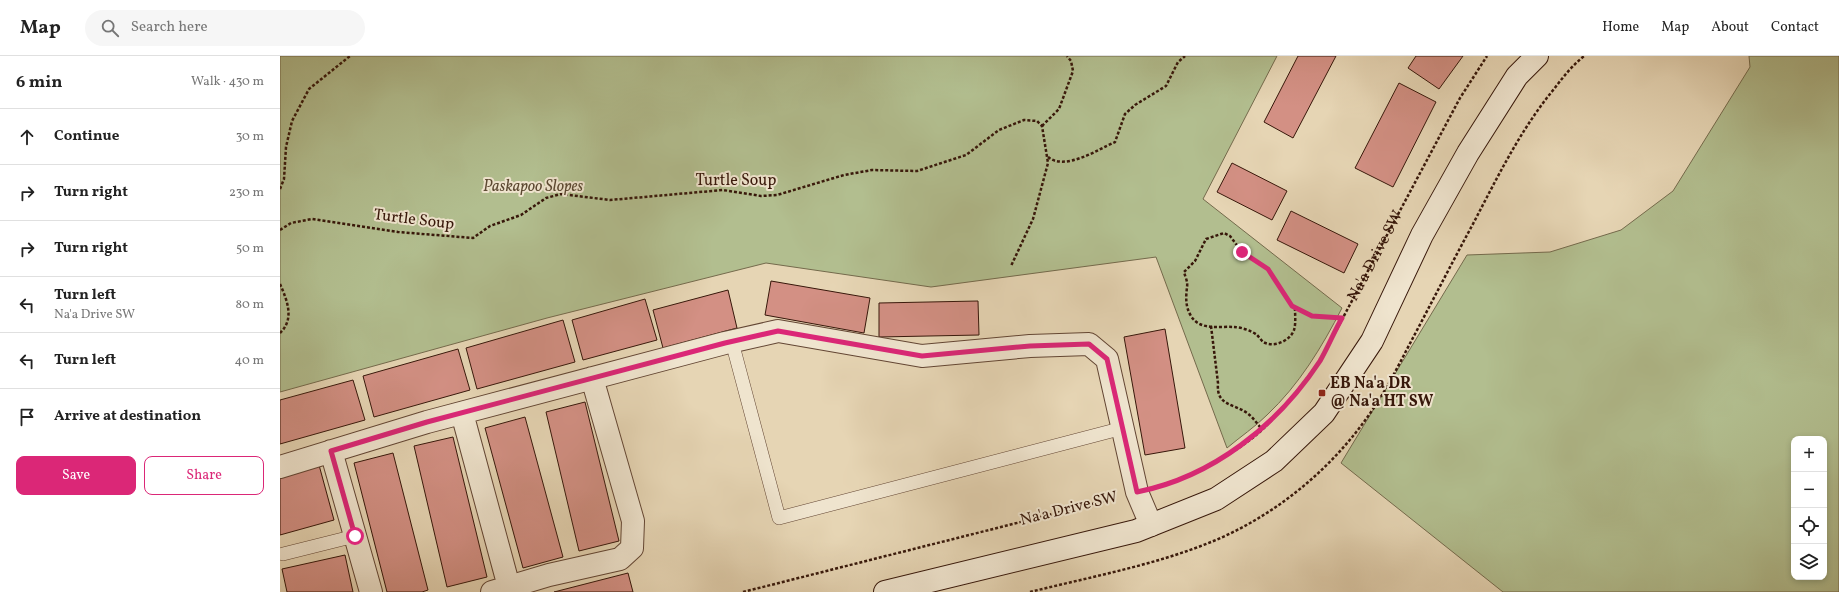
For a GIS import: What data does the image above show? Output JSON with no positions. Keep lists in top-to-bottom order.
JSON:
{
  "streets": {
    "street": ["Na'a Drive SW"],
    "path": ["Turtle Soup"]
  },
  "parks": ["Paskapoo Slopes"],
  "places": {
    "transit": ["EB Na'a DR @ Na'a HT SW"]
  },
  "page": {
    "header": "Map",
    "search": "Search here",
    "nav": [
      "Home",
      "Map",
      "About",
      "Contact"
    ],
    "heading": ["6 min", "Walk · 430 m"],
    "list": [
      ["Continue", "30 m"],
      ["Turn right", "230 m"],
      ["Turn right", "50 m"],
      ["Turn left", "Na'a Drive SW", "80 m"],
      ["Turn left", "40 m"],
      "Arrive at destination"
    ],
    "map_buttons": ["+", "−"],
    "buttons": ["Save", "Share"]
  }
}
